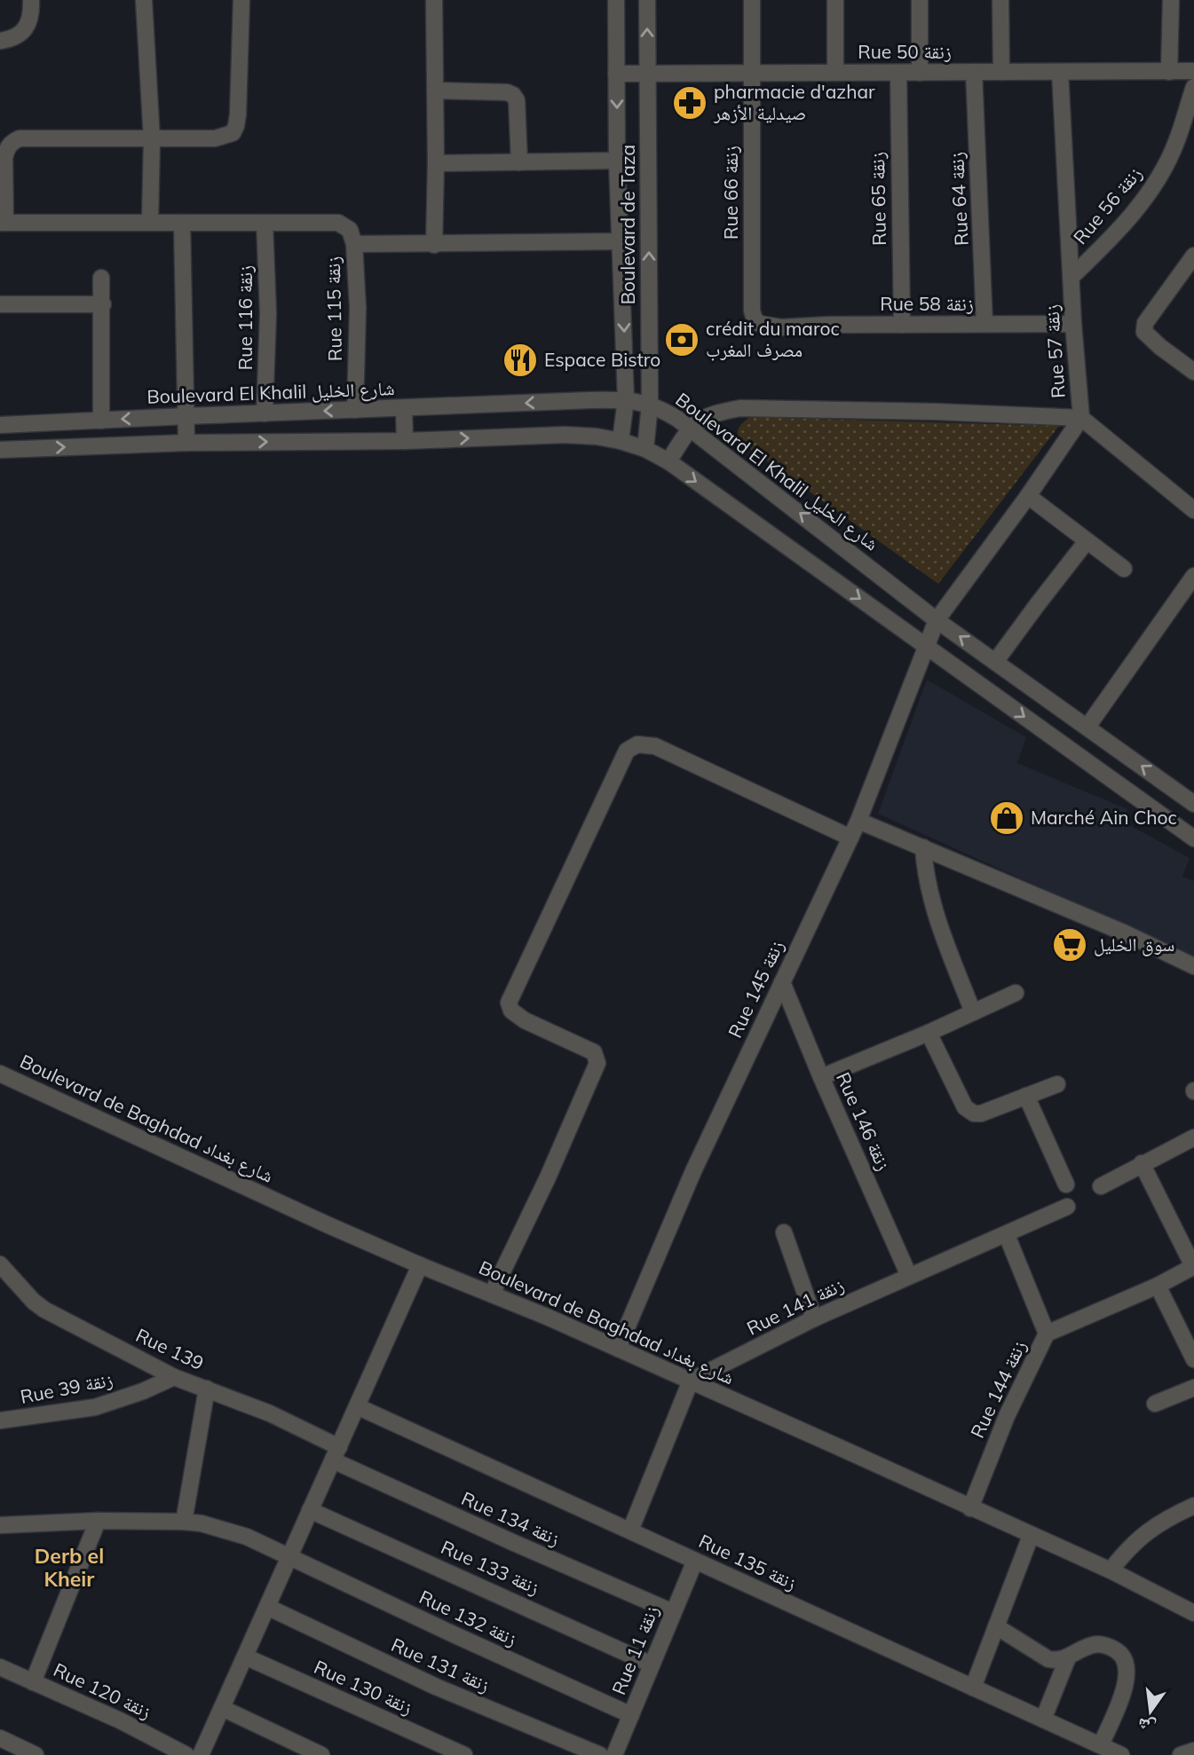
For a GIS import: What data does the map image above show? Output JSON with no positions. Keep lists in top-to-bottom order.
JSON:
{
  "streets": {
    "street": [
      "Rue 50 زنقة",
      "Rue 66 زنقة",
      "Rue 65 زنقة",
      "Rue 64 زنقة",
      "Rue 56 زنقة",
      "Boulevard de Taza",
      "Rue 58 زنقة",
      "Rue 115 زنقة",
      "Rue 116 زنقة",
      "Rue 57 زنقة",
      "Boulevard El Khalil شارع الخليل",
      "Rue 145 زنقة",
      "Boulevard de Baghdad شارع بغداد",
      "Rue 146 زنقة",
      "Rue 141 زنقة",
      "Rue 139",
      "Rue 39 زنقة",
      "Rue 144 زنقة",
      "Rue 134 زنقة",
      "Rue 135 زنقة",
      "Rue 133 زنقة",
      "Rue 132 زنقة",
      "Rue 11 زنقة",
      "Rue 131 زنقة",
      "Rue 130 زنقة",
      "Rue 120 زنقة"
    ]
  },
  "crossings": [
    ["Rue 50 زنقة", "Rue 66 زنقة"],
    ["Rue 50 زنقة", "Rue 65 زنقة"],
    ["Rue 50 زنقة", "Rue 64 زنقة"],
    ["Rue 50 زنقة", "Boulevard de Taza"],
    ["Rue 50 زنقة", "Rue 57 زنقة"],
    ["Rue 66 زنقة", "Rue 58 زنقة"],
    ["Rue 65 زنقة", "Rue 58 زنقة"],
    ["Rue 64 زنقة", "Rue 58 زنقة"],
    ["Rue 56 زنقة", "Rue 57 زنقة"],
    ["Boulevard de Taza", "Boulevard El Khalil شارع الخليل"],
    ["Rue 58 زنقة", "Rue 57 زنقة"],
    ["Rue 115 زنقة", "Boulevard El Khalil شارع الخليل"],
    ["Rue 116 زنقة", "Boulevard El Khalil شارع الخليل"],
    ["Rue 57 زنقة", "Boulevard El Khalil شارع الخليل"],
    ["Rue 57 زنقة", "Rue 145 زنقة"],
    ["Rue 145 زنقة", "Boulevard de Baghdad شارع بغداد"],
    ["Rue 145 زنقة", "Rue 146 زنقة"],
    ["Boulevard de Baghdad شارع بغداد", "Rue 141 زنقة"],
    ["Boulevard de Baghdad شارع بغداد", "Rue 144 زنقة"],
    ["Rue 146 زنقة", "Rue 141 زنقة"],
    ["Rue 139", "Rue 39 زنقة"],
    ["Rue 139", "Rue 134 زنقة"],
    ["Rue 134 زنقة", "Rue 11 زنقة"],
    ["Rue 135 زنقة", "Rue 11 زنقة"],
    ["Rue 133 زنقة", "Rue 11 زنقة"],
    ["Rue 132 زنقة", "Rue 11 زنقة"]
  ],
  "districts": ["Derb el Kheir"],
  "places": {
    "pharmacy": ["pharmacie d'azhar صيدلية الأزهر"],
    "bank": ["crédit du maroc مصرف المغرب"],
    "restaurant": ["Espace Bistro"],
    "shop": ["Marché Ain Choc"],
    "supermarket": ["سوق الخليل"]
  },
  "north": "bottom"
}
